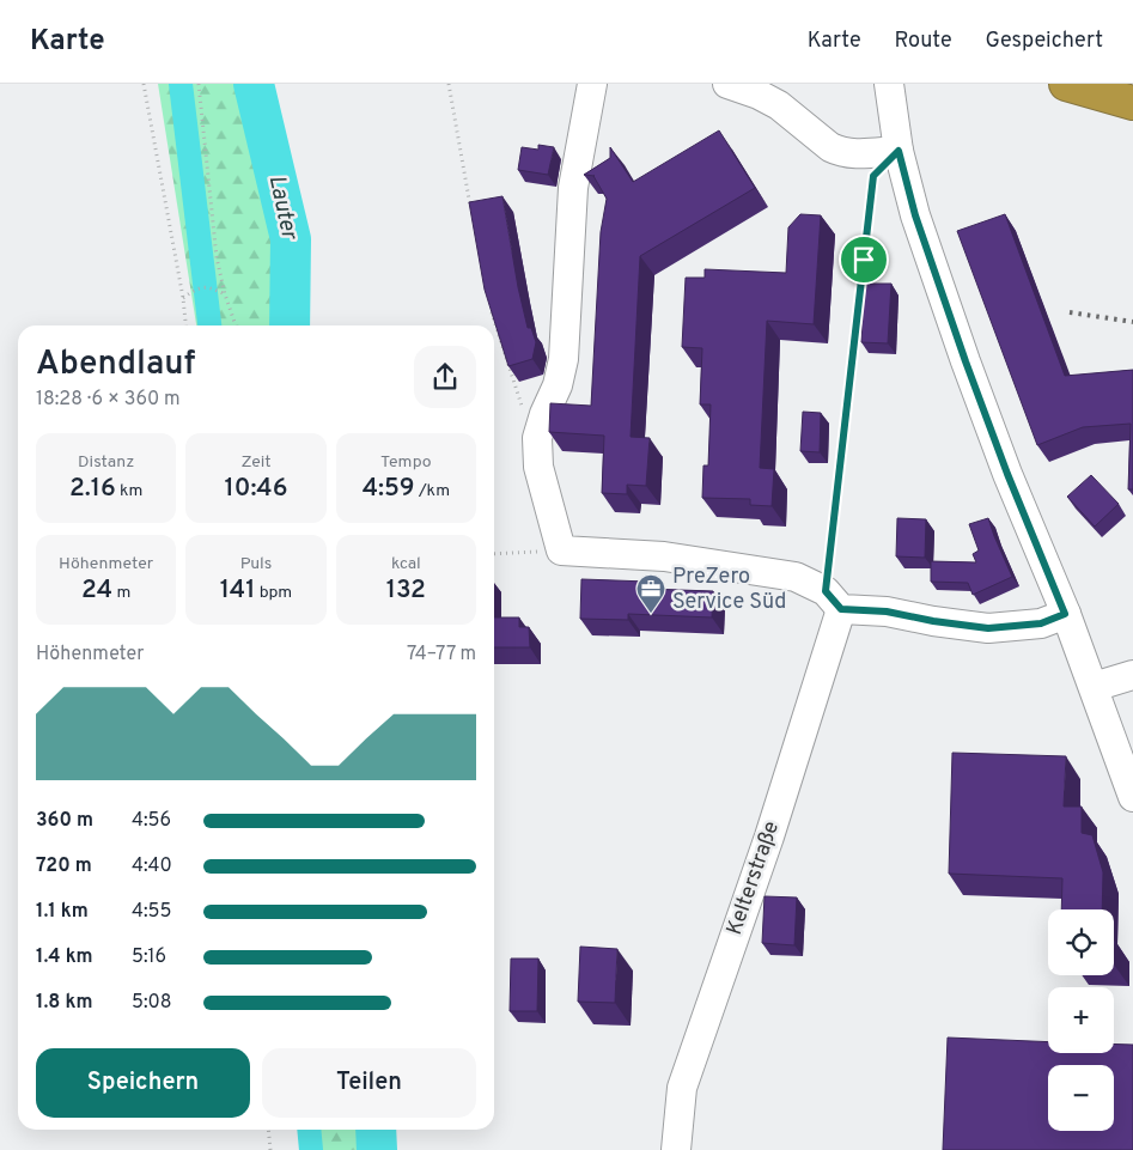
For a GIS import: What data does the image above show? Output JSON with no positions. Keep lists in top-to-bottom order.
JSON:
{
  "streets": {
    "street": ["Kelterstraße"]
  },
  "water": ["Lauter"],
  "places": {
    "office": ["PreZero Service Süd"]
  },
  "page": {
    "header": "Karte",
    "nav": ["Karte", "Route", "Gespeichert"],
    "heading": ["Abendlauf", "18:28 · 6 × 360 m"],
    "stats": [
      ["Distanz", "2.16 km"],
      ["Zeit", "10:46"],
      ["Tempo", "4:59 /km"],
      ["Höhenmeter", "24 m"],
      ["Puls", "141 bpm"],
      ["kcal", "132"]
    ],
    "chart": ["Höhenmeter", "74–77 m"],
    "list": [
      {
        "name": "360 m",
        "note": "4:56"
      },
      {
        "name": "720 m",
        "note": "4:40"
      },
      {
        "name": "1.1 km",
        "note": "4:55"
      },
      {
        "name": "1.4 km",
        "note": "5:16"
      },
      {
        "name": "1.8 km",
        "note": "5:08"
      }
    ],
    "map_buttons": ["+", "−"],
    "buttons": ["Speichern", "Teilen"]
  }
}
